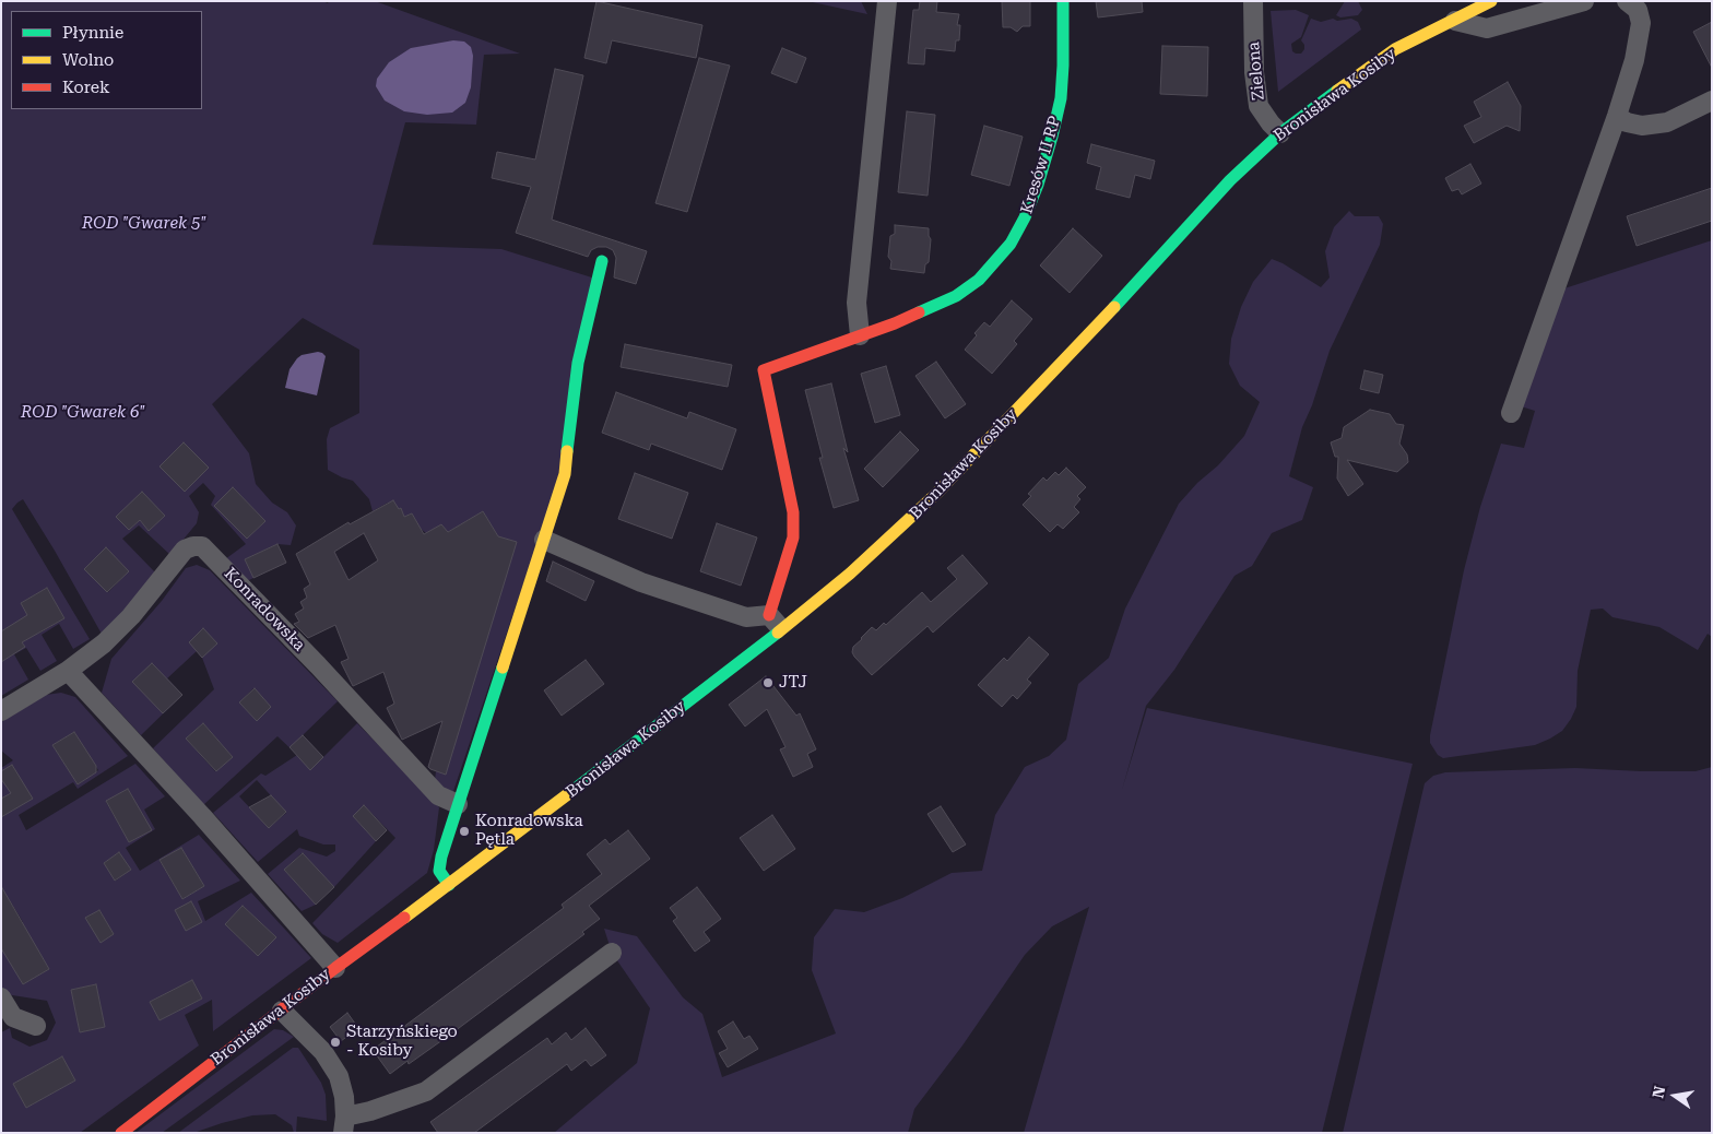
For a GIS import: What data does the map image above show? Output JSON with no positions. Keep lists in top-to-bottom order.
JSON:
{
  "streets": {
    "street": [
      "Zielona",
      "Bronisława Kosiby",
      "Kresów II RP",
      "Konradowska"
    ]
  },
  "crossings": [
    ["Zielona", "Bronisława Kosiby"],
    ["Bronisława Kosiby", "Kresów II RP"]
  ],
  "parks": ["ROD \"Gwarek 5\"", "ROD \"Gwarek 6\""],
  "places": ["JTJ", "Konradowska Pętla", "Starzyńskiego - Kosiby"],
  "legend": ["Płynnie", "Wolno", "Korek"],
  "north": "left"
}
